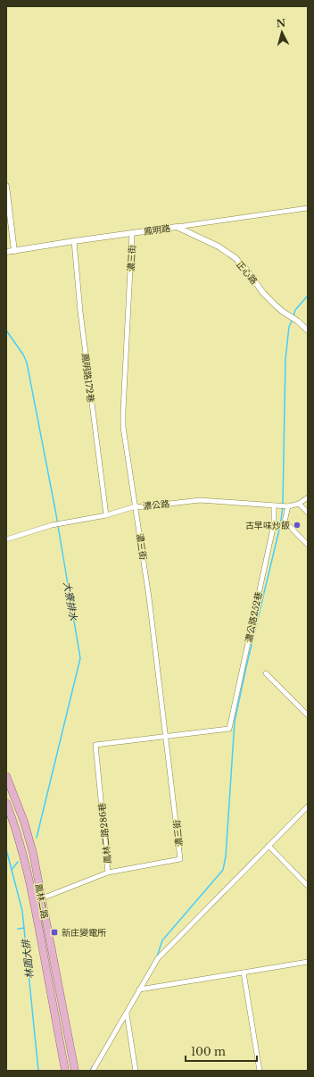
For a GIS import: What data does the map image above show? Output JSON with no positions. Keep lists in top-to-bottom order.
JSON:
{
  "streets": {
    "main road": ["鳳林二路"],
    "street": [
      "鳳明路",
      "濃三街",
      "正心路",
      "鳳明路172巷",
      "濃公路",
      "濃公路252巷",
      "鳳林二路286巷"
    ]
  },
  "crossings": [
    ["鳳明路", "濃三街"],
    ["鳳明路", "正心路"],
    ["鳳明路", "鳳明路172巷"],
    ["濃三街", "濃公路"],
    ["濃三街", "濃公路252巷"],
    ["濃三街", "鳳林二路286巷"],
    ["鳳明路172巷", "濃公路"],
    ["濃公路", "濃公路252巷"],
    ["濃公路252巷", "鳳林二路286巷"],
    ["鳳林二路286巷", "鳳林二路"]
  ],
  "water": ["大寮排水", "林園大排"],
  "places": {
    "other": ["古早味炒飯"],
    "transit": ["新庄變電所"]
  },
  "scale_bar": "100 m",
  "north": "top"
}
